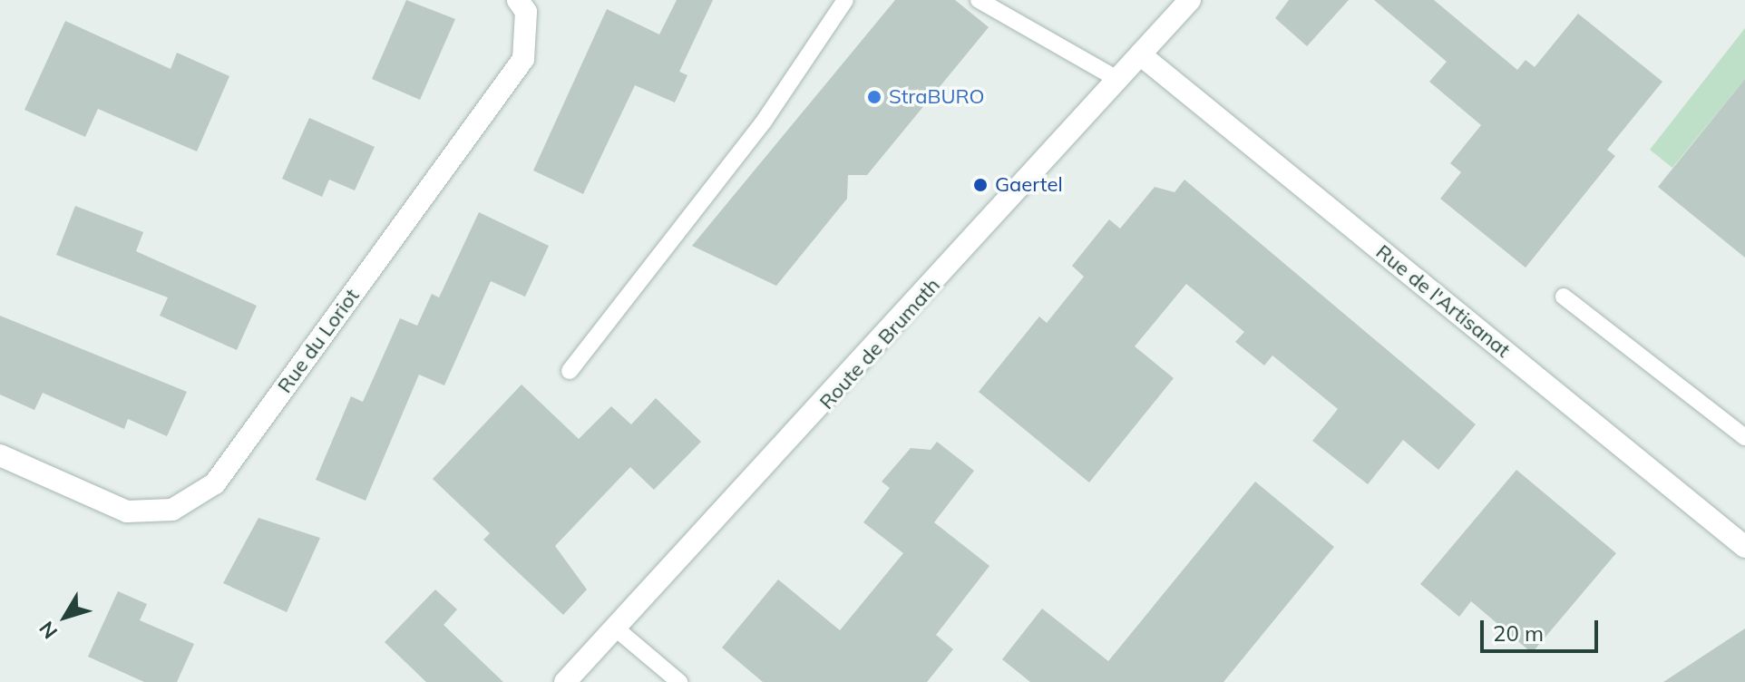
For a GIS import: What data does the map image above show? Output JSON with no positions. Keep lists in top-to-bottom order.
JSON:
{
  "streets": {
    "street": ["Rue de l'Artisanat", "Rue du Loriot", "Route de Brumath"]
  },
  "crossings": [
    ["Rue de l'Artisanat", "Route de Brumath"]
  ],
  "places": ["StraBURO", "Gaertel"],
  "scale_bar": "20 m",
  "north": "bottom left"
}
